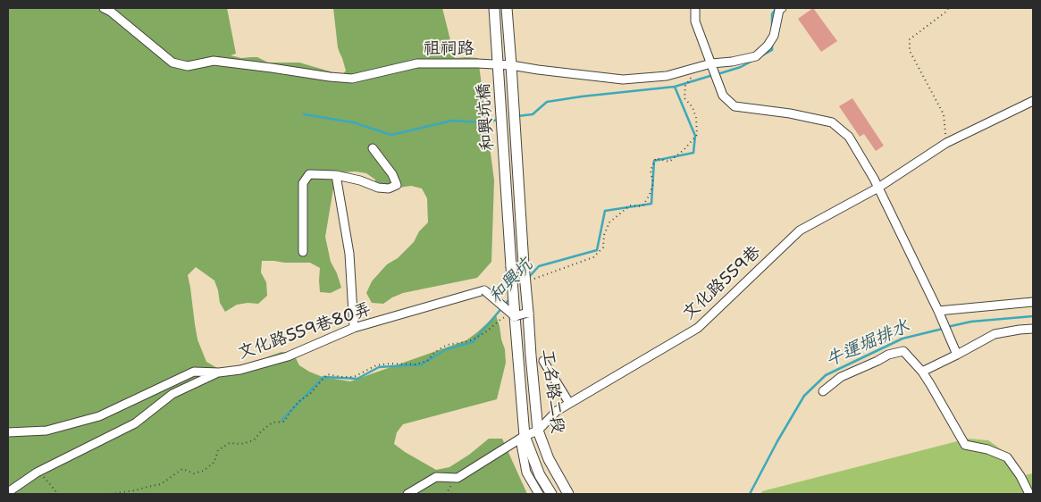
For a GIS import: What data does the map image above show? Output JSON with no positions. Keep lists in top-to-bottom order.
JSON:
{
  "streets": {
    "main road": ["和興坑橋", "工名路二段"],
    "lane": ["祖祠路", "文化路559巷", "文化路559巷80弄"]
  },
  "crossings": [
    ["祖祠路", "和興坑橋"],
    ["和興坑橋", "工名路二段"],
    ["文化路559巷", "工名路二段"],
    ["文化路559巷80弄", "工名路二段"]
  ],
  "water": ["和興坑", "牛運堀排水"]
}
